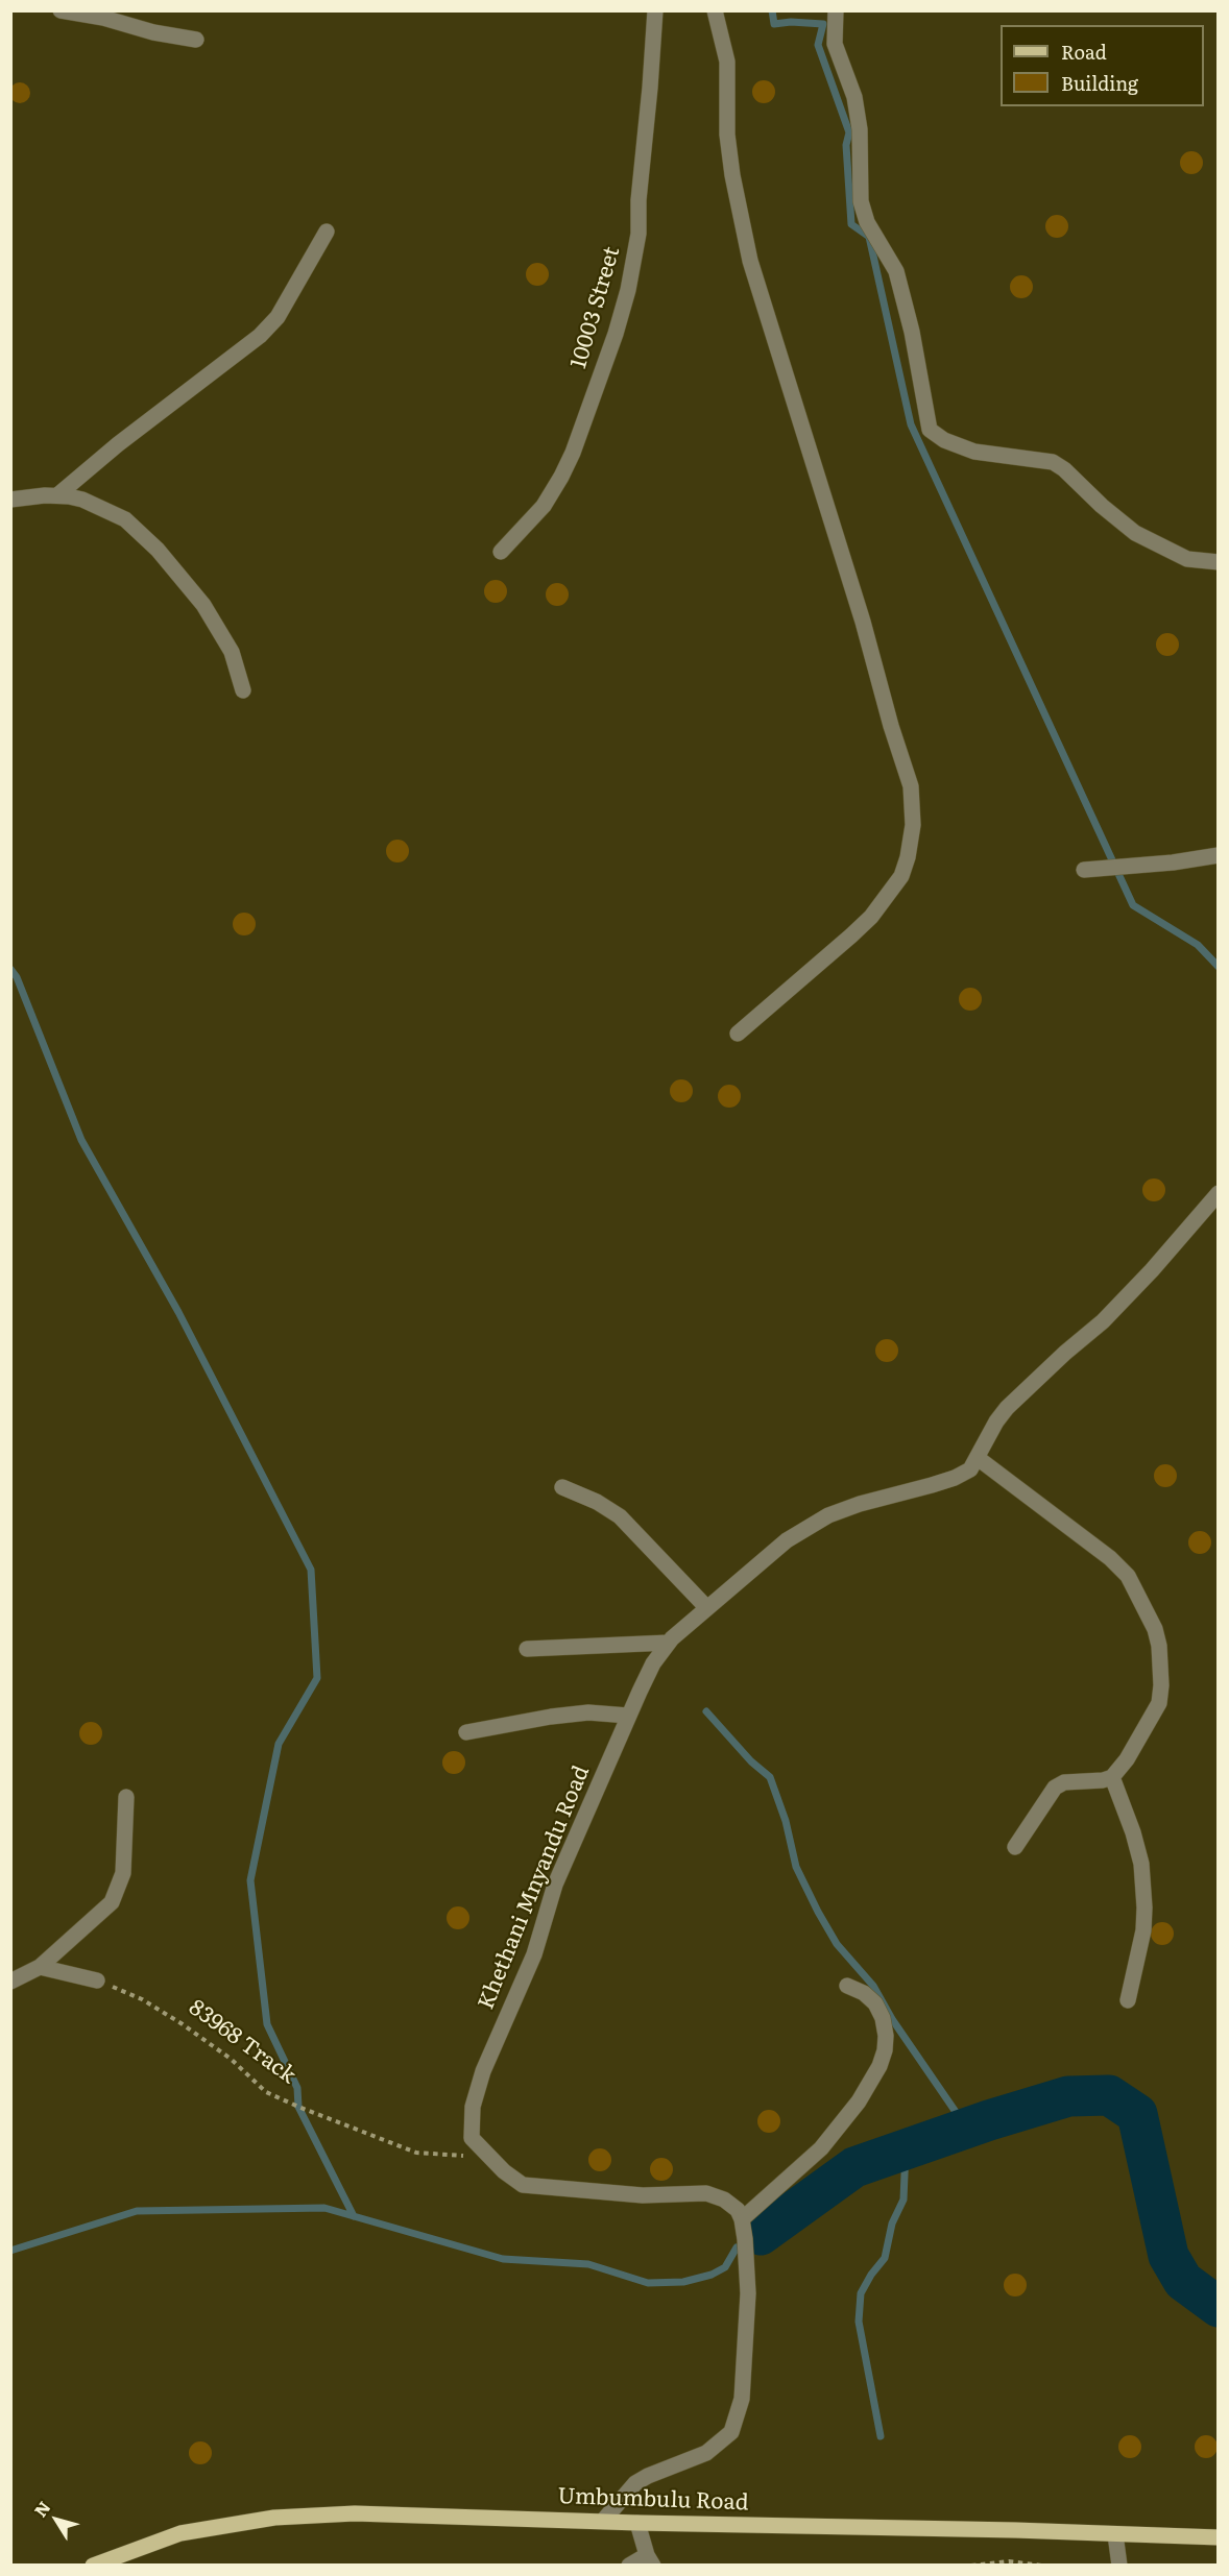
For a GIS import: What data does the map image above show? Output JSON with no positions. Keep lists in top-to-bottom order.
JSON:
{
  "streets": {
    "main road": ["Umbumbulu Road"],
    "street": ["10003 Street", "Khethani Mnyandu Road"],
    "path": ["83968 Track"]
  },
  "crossings": [
    ["Khethani Mnyandu Road", "83968 Track"]
  ],
  "legend": ["Road", "Building"],
  "north": "top left"
}
